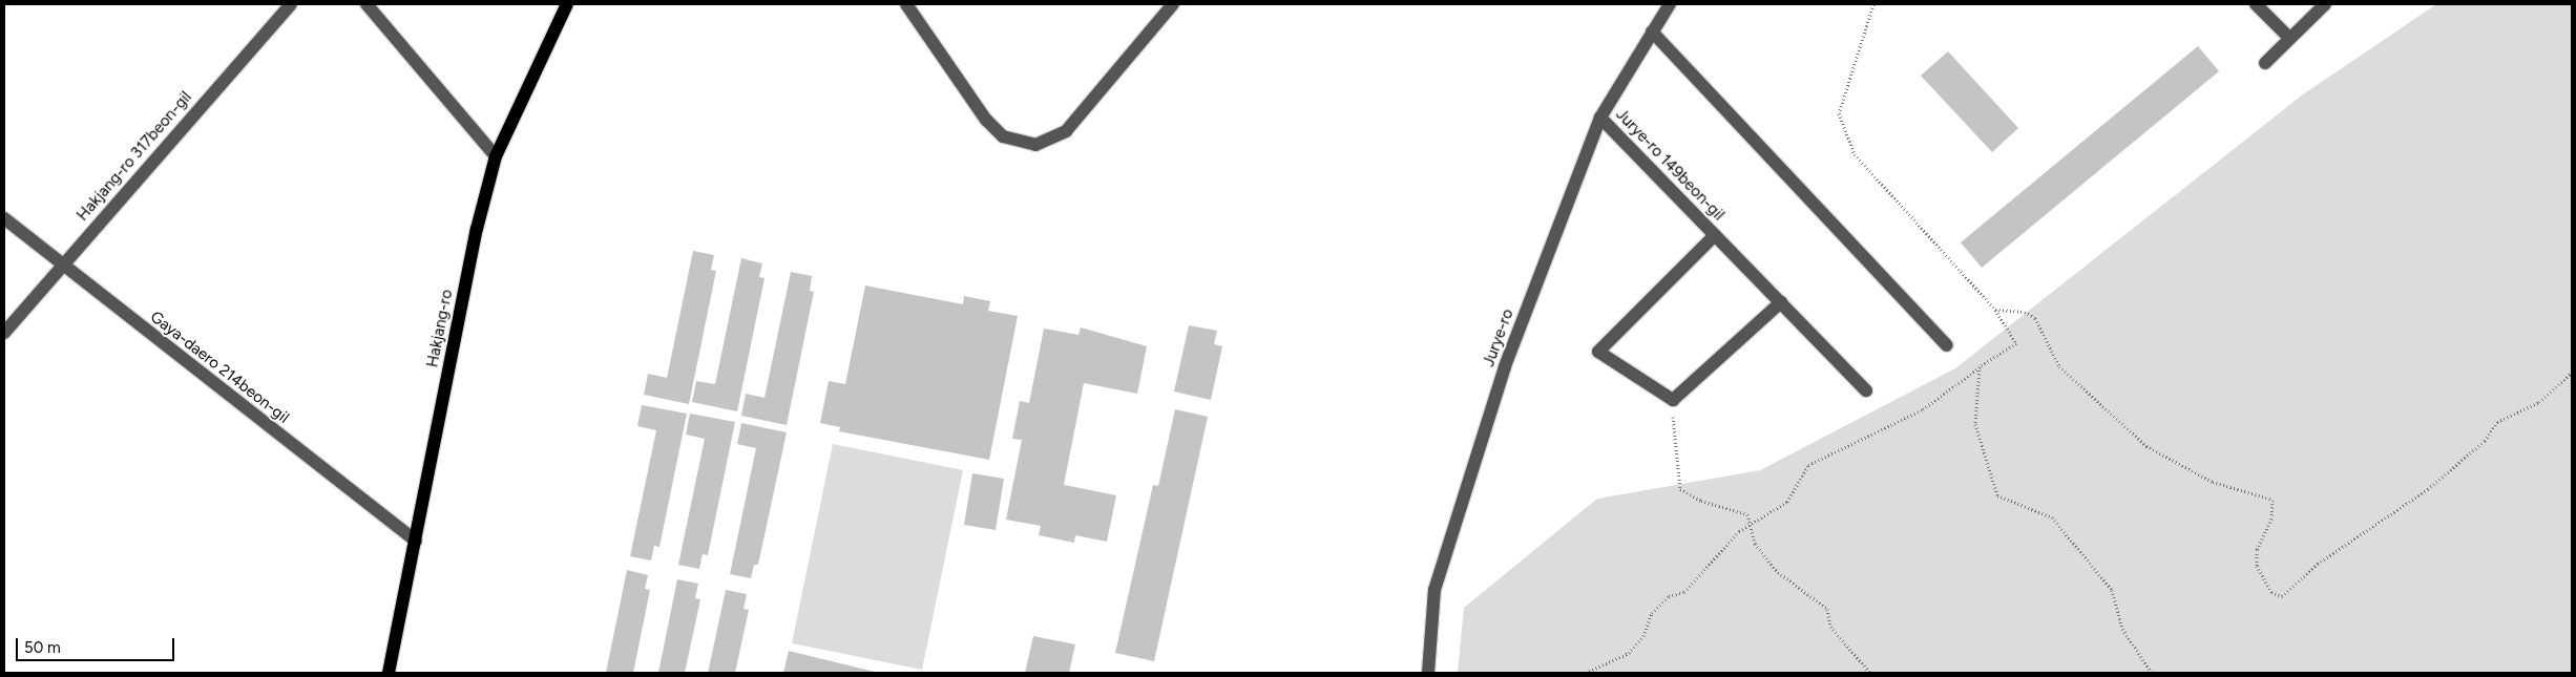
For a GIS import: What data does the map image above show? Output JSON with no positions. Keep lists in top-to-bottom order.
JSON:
{
  "streets": {
    "main road": ["Hakjang-ro"],
    "street": [
      "Hakjang-ro 317beon-gil",
      "Jurye-ro 149beon-gil",
      "Jurye-ro",
      "Gaya-daero 214beon-gil"
    ]
  },
  "crossings": [
    ["Hakjang-ro 317beon-gil", "Gaya-daero 214beon-gil"],
    ["Jurye-ro 149beon-gil", "Jurye-ro"],
    ["Hakjang-ro", "Gaya-daero 214beon-gil"]
  ],
  "scale_bar": "50 m"
}
